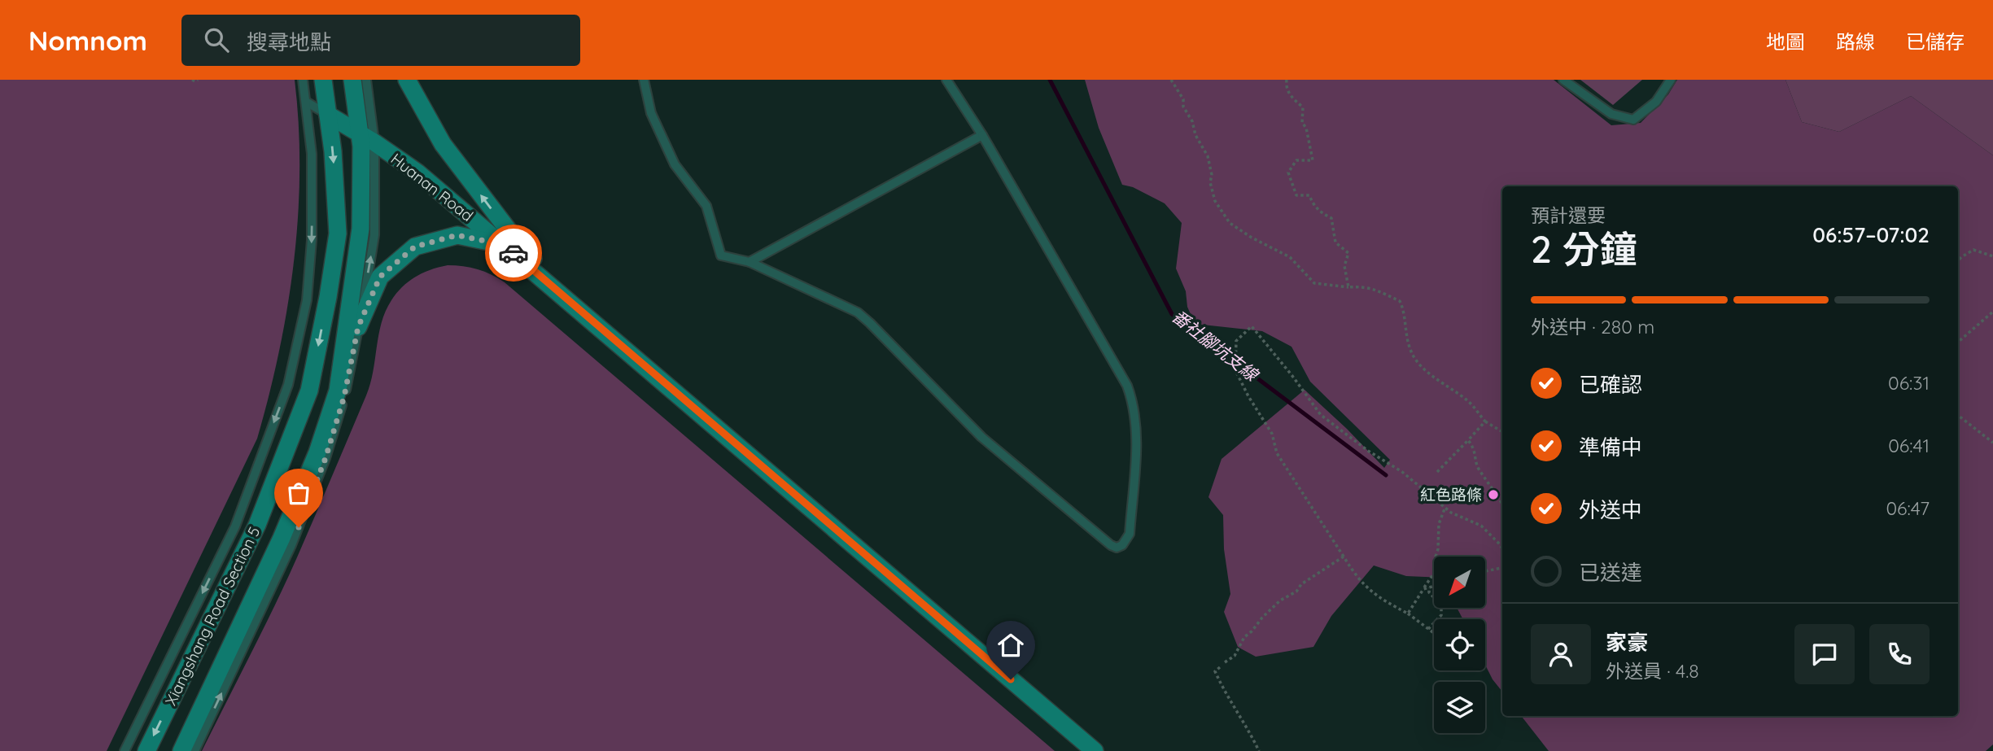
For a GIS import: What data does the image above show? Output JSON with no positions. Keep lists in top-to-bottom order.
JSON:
{
  "streets": {
    "street": ["Huanan Road", "Xiangshang Road Section 5"]
  },
  "crossings": [
    ["Huanan Road", "Xiangshang Road Section 5"]
  ],
  "water": ["番社腳坑支線"],
  "places": ["紅色路條"],
  "north": "bottom left",
  "page": {
    "header": "Nomnom",
    "search": "搜尋地點",
    "nav": ["地圖", "路線", "已儲存"],
    "heading": ["2 分鐘", "預計還要", "06:57–07:02"],
    "panel": ["家豪", "外送員 · 4.8"],
    "bar": "外送中 · 280 m",
    "list": [
      ["已確認", "06:31"],
      ["準備中", "06:41"],
      ["外送中", "06:47"],
      "已送達"
    ]
  }
}
